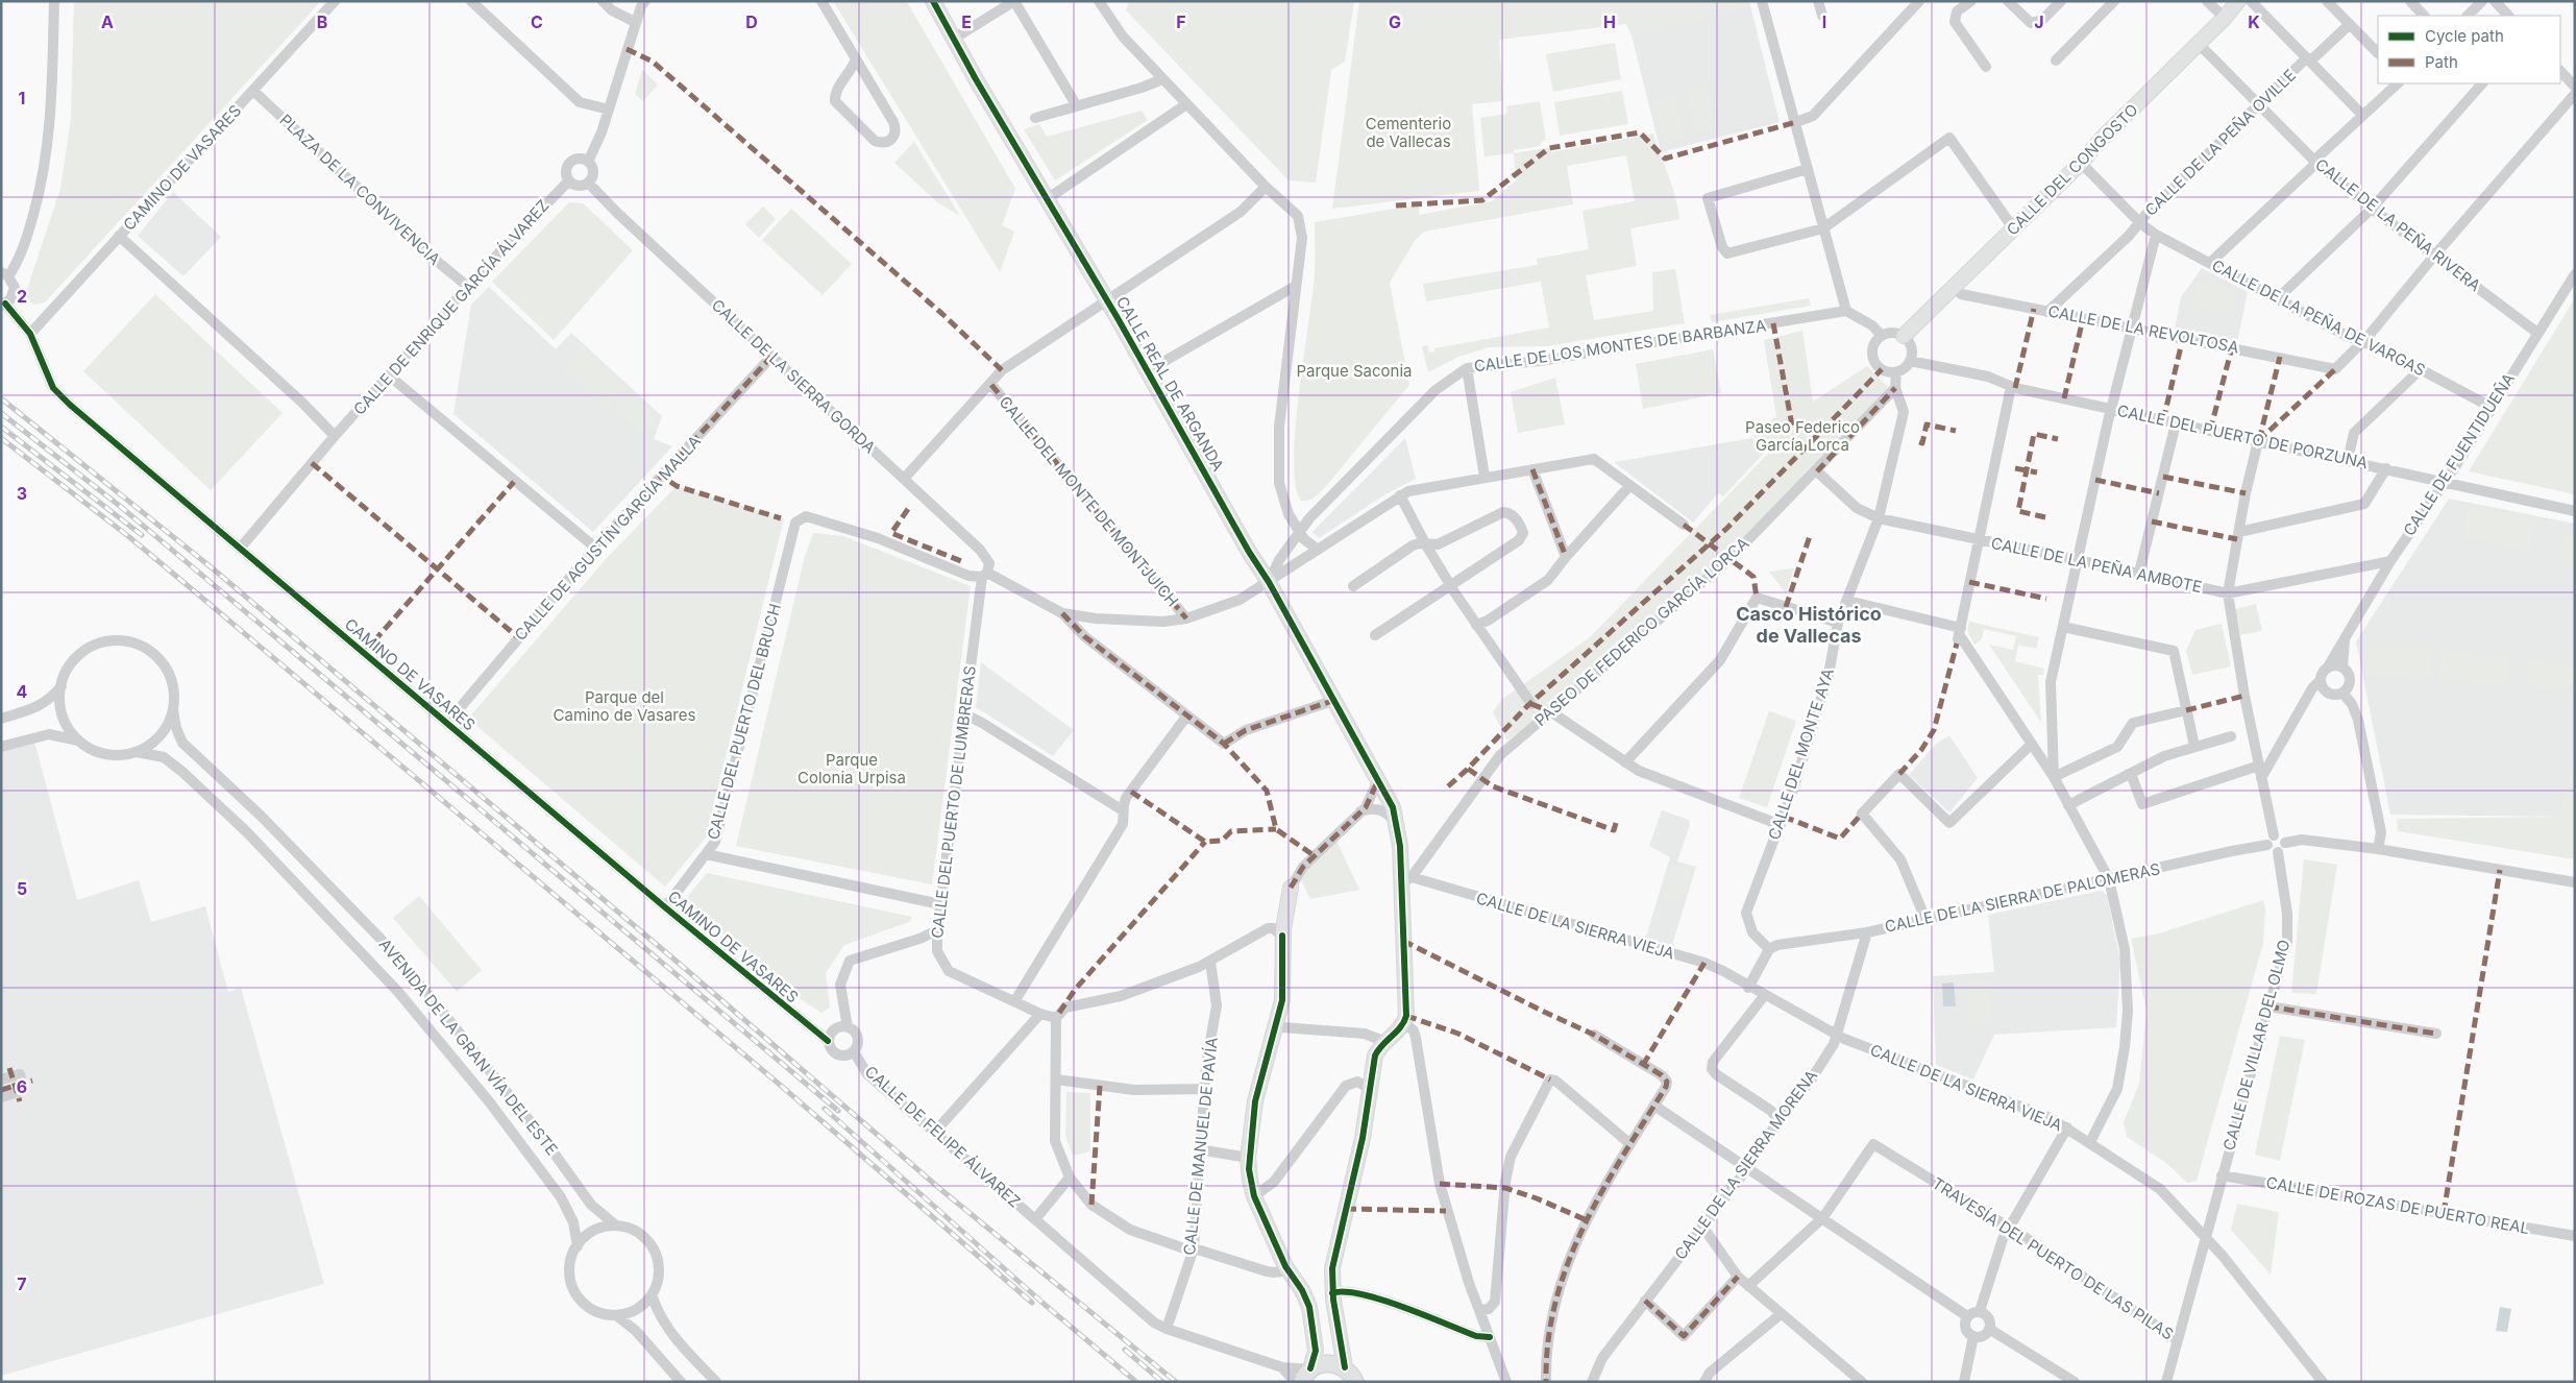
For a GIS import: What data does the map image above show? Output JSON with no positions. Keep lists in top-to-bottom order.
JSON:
{
  "streets": {
    "street": [
      "CALLE DE LA PEÑA OVILLE",
      "CAMINO DE VASARES",
      "CALLE DEL CONGOSTO",
      "PLAZA DE LA CONVIVENCIA",
      "CALLE DE LA PEÑA RIVERA",
      "CALLE DE ENRIQUE GARCÍA ÁLVAREZ",
      "CALLE DE LA PEÑA DE VARGAS",
      "CALLE DE LA REVOLTOSA",
      "CALLE DE LOS MONTES DE BARBANZA",
      "CALLE DE LA SIERRA GORDA",
      "CALLE REAL DE ARGANDA",
      "CALLE DEL PUERTO DE PORZUNA",
      "CALLE DE FUENTIDUEÑA",
      "CALLE DEL MONTE DE MONTJUICH",
      "CALLE DE AGUSTÍN GARCÍA MALLA",
      "CALLE DE LA PEÑA AMBOTE",
      "PASEO DE FEDERICO GARCÍA LORCA",
      "CALLE DEL PUERTO DEL BRUCH",
      "CALLE DEL MONTE AYA",
      "CALLE DEL PUERTO DE LUMBRERAS",
      "CALLE DE LA SIERRA DE PALOMERAS",
      "CALLE DE LA SIERRA VIEJA",
      "CALLE DE VILLAR DEL OLMO",
      "AVENIDA DE LA GRAN VÍA DEL ESTE",
      "CALLE DE FELIPE ÁLVAREZ",
      "CALLE DE MANUEL DE PAVÍA",
      "CALLE DE LA SIERRA MORENA",
      "CALLE DE ROZAS DE PUERTO REAL",
      "TRAVESÍA DEL PUERTO DE LAS PILAS"
    ]
  },
  "crossings": [
    ["CALLE DE LA PEÑA OVILLE", "CALLE DE LA PEÑA RIVERA"],
    ["CALLE DE LA PEÑA OVILLE", "CALLE DE LA PEÑA DE VARGAS"],
    ["CALLE DE LA PEÑA OVILLE", "CALLE DE LA REVOLTOSA"],
    ["CAMINO DE VASARES", "PLAZA DE LA CONVIVENCIA"],
    ["CAMINO DE VASARES", "CALLE DE ENRIQUE GARCÍA ÁLVAREZ"],
    ["CAMINO DE VASARES", "CALLE DE AGUSTÍN GARCÍA MALLA"],
    ["CAMINO DE VASARES", "CALLE DEL PUERTO DEL BRUCH"],
    ["CAMINO DE VASARES", "CALLE DE FELIPE ÁLVAREZ"],
    ["CALLE DEL CONGOSTO", "CALLE DE LA PEÑA RIVERA"],
    ["CALLE DEL CONGOSTO", "CALLE DE LA PEÑA DE VARGAS"],
    ["CALLE DEL CONGOSTO", "CALLE DE LA REVOLTOSA"],
    ["CALLE DEL CONGOSTO", "CALLE DEL PUERTO DE PORZUNA"],
    ["CALLE DEL CONGOSTO", "CALLE DEL MONTE AYA"],
    ["PLAZA DE LA CONVIVENCIA", "CALLE DE ENRIQUE GARCÍA ÁLVAREZ"],
    ["CALLE DE LA PEÑA RIVERA", "CALLE DE FUENTIDUEÑA"],
    ["CALLE DE ENRIQUE GARCÍA ÁLVAREZ", "CALLE DE LA SIERRA GORDA"],
    ["CALLE DE LA PEÑA DE VARGAS", "CALLE DE LA REVOLTOSA"],
    ["CALLE DE LA PEÑA DE VARGAS", "CALLE DE FUENTIDUEÑA"],
    ["CALLE DE LOS MONTES DE BARBANZA", "CALLE REAL DE ARGANDA"],
    ["CALLE DE LA SIERRA GORDA", "CALLE DE AGUSTÍN GARCÍA MALLA"],
    ["CALLE DE LA SIERRA GORDA", "CALLE DEL PUERTO DEL BRUCH"],
    ["CALLE DE LA SIERRA GORDA", "CALLE DEL PUERTO DE LUMBRERAS"],
    ["CALLE REAL DE ARGANDA", "PASEO DE FEDERICO GARCÍA LORCA"],
    ["CALLE REAL DE ARGANDA", "CALLE DE LA SIERRA VIEJA"],
    ["CALLE DEL PUERTO DE PORZUNA", "CALLE DE FUENTIDUEÑA"],
    ["CALLE DEL PUERTO DE PORZUNA", "CALLE DEL MONTE AYA"],
    ["CALLE DE FUENTIDUEÑA", "CALLE DE LA PEÑA AMBOTE"],
    ["CALLE DE LA PEÑA AMBOTE", "PASEO DE FEDERICO GARCÍA LORCA"],
    ["CALLE DE LA PEÑA AMBOTE", "CALLE DEL MONTE AYA"],
    ["PASEO DE FEDERICO GARCÍA LORCA", "CALLE DEL MONTE AYA"],
    ["PASEO DE FEDERICO GARCÍA LORCA", "CALLE DE LA SIERRA VIEJA"],
    ["CALLE DEL PUERTO DEL BRUCH", "CALLE DEL PUERTO DE LUMBRERAS"],
    ["CALLE DEL MONTE AYA", "CALLE DE LA SIERRA DE PALOMERAS"],
    ["CALLE DE LA SIERRA DE PALOMERAS", "CALLE DE VILLAR DEL OLMO"],
    ["CALLE DE LA SIERRA DE PALOMERAS", "CALLE DE LA SIERRA MORENA"],
    ["CALLE DE LA SIERRA VIEJA", "CALLE DE VILLAR DEL OLMO"],
    ["CALLE DE LA SIERRA VIEJA", "CALLE DE LA SIERRA MORENA"],
    ["CALLE DE VILLAR DEL OLMO", "CALLE DE ROZAS DE PUERTO REAL"],
    ["CALLE DE VILLAR DEL OLMO", "TRAVESÍA DEL PUERTO DE LAS PILAS"],
    ["CALLE DE FELIPE ÁLVAREZ", "CALLE DE MANUEL DE PAVÍA"]
  ],
  "districts": ["Casco Histórico de Vallecas"],
  "parks": [
    "Cementerio de Vallecas",
    "Parque Saconia",
    "Paseo Federico García Lorca",
    "Parque del Camino de Vasares",
    "Parque Colonia Urpisa"
  ],
  "legend": ["Cycle path", "Path"],
  "grid": {
    "columns": [
      "A",
      "B",
      "C",
      "D",
      "E",
      "F",
      "G",
      "H",
      "I",
      "J",
      "K"
    ],
    "rows": [
      "1",
      "2",
      "3",
      "4",
      "5",
      "6",
      "7"
    ]
  }
}
